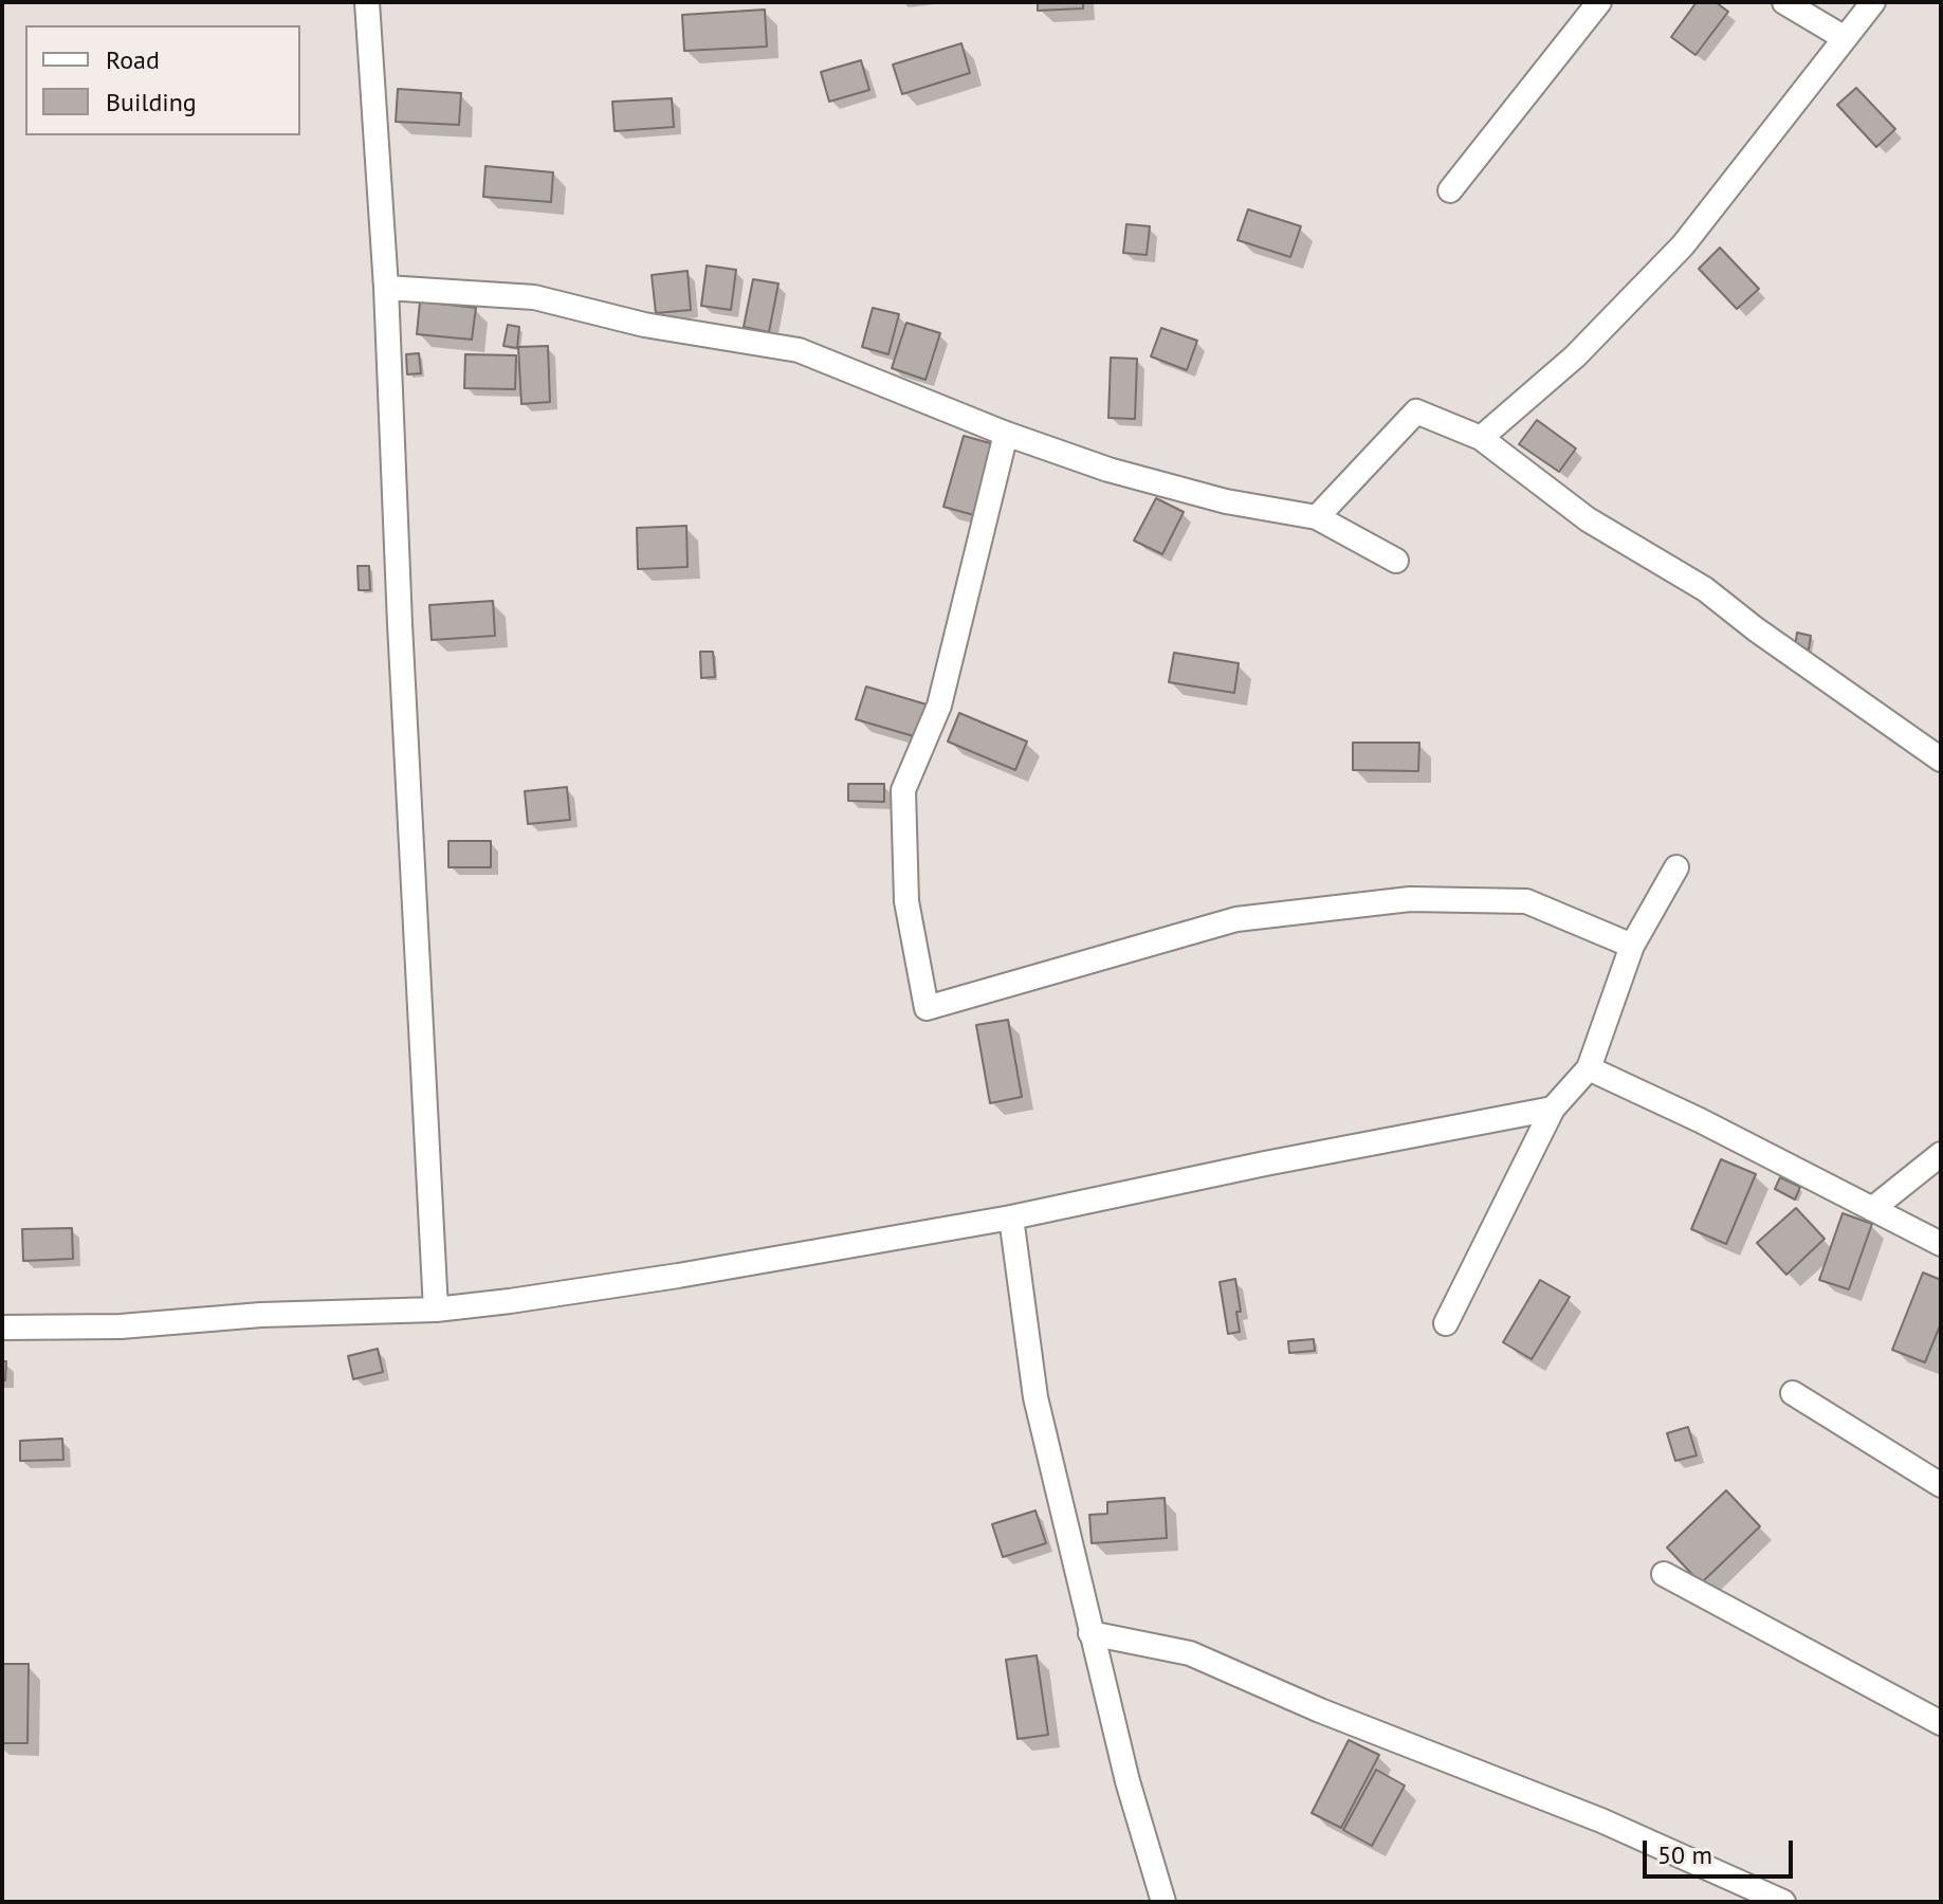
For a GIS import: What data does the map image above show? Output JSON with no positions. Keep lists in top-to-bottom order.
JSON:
{
  "legend": ["Road", "Building"],
  "scale_bar": "50 m"
}
